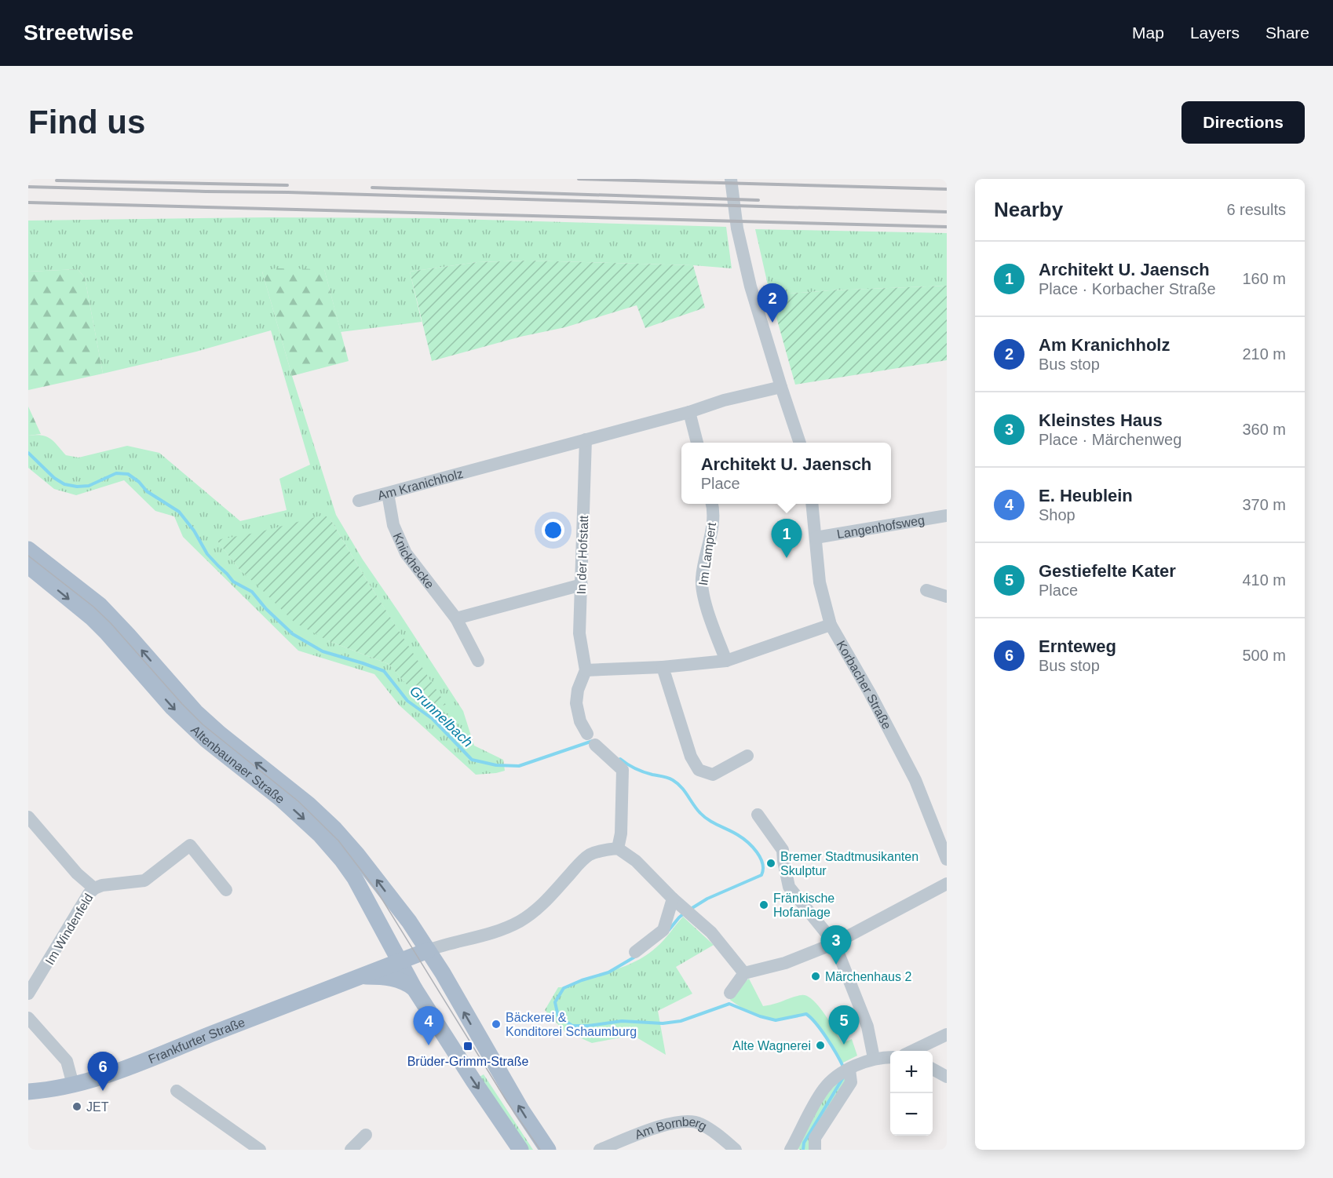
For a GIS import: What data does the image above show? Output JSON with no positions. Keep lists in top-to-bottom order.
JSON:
{
  "streets": {
    "main road": ["Altenbaunaer Straße", "Frankfurter Straße"],
    "street": [
      "Am Kranichholz",
      "Langenhofsweg",
      "Im Lampert",
      "In der Hofstatt",
      "Knickhecke",
      "Korbacher Straße",
      "Im Windenfeld",
      "Am Bornberg"
    ]
  },
  "crossings": [
    ["Am Kranichholz", "In der Hofstatt"],
    ["Am Kranichholz", "Knickhecke"],
    ["Langenhofsweg", "Korbacher Straße"],
    ["Altenbaunaer Straße", "Frankfurter Straße"]
  ],
  "water": ["Grunnelbach"],
  "places": {
    "other": [
      "Bremer Stadtmusikanten Skulptur",
      "Fränkische Hofanlage",
      "Märchenhaus 2",
      "Bäckerei & Konditorei Schaumburg",
      "Alte Wagnerei",
      "JET"
    ],
    "transit": ["Brüder-Grimm-Straße"]
  },
  "page": {
    "header": "Streetwise",
    "nav": ["Map", "Layers", "Share"],
    "buttons": "Directions",
    "title": "Find us",
    "heading": ["Nearby", "6 results"],
    "list": [
      {
        "mark": "1",
        "name": "Architekt U. Jaensch",
        "note": "Place · Korbacher Straße",
        "value": "160 m"
      },
      {
        "mark": "2",
        "name": "Am Kranichholz",
        "note": "Bus stop",
        "value": "210 m"
      },
      {
        "mark": "3",
        "name": "Kleinstes Haus",
        "note": "Place · Märchenweg",
        "value": "360 m"
      },
      {
        "mark": "4",
        "name": "E. Heublein",
        "note": "Shop",
        "value": "370 m"
      },
      {
        "mark": "5",
        "name": "Gestiefelte Kater",
        "note": "Place",
        "value": "410 m"
      },
      {
        "mark": "6",
        "name": "Ernteweg",
        "note": "Bus stop",
        "value": "500 m"
      }
    ],
    "pins": [
      "2",
      "1",
      "3",
      "5",
      "4",
      "6"
    ],
    "popup": ["Architekt U. Jaensch", "Place"],
    "map_buttons": ["+", "−"]
  }
}
